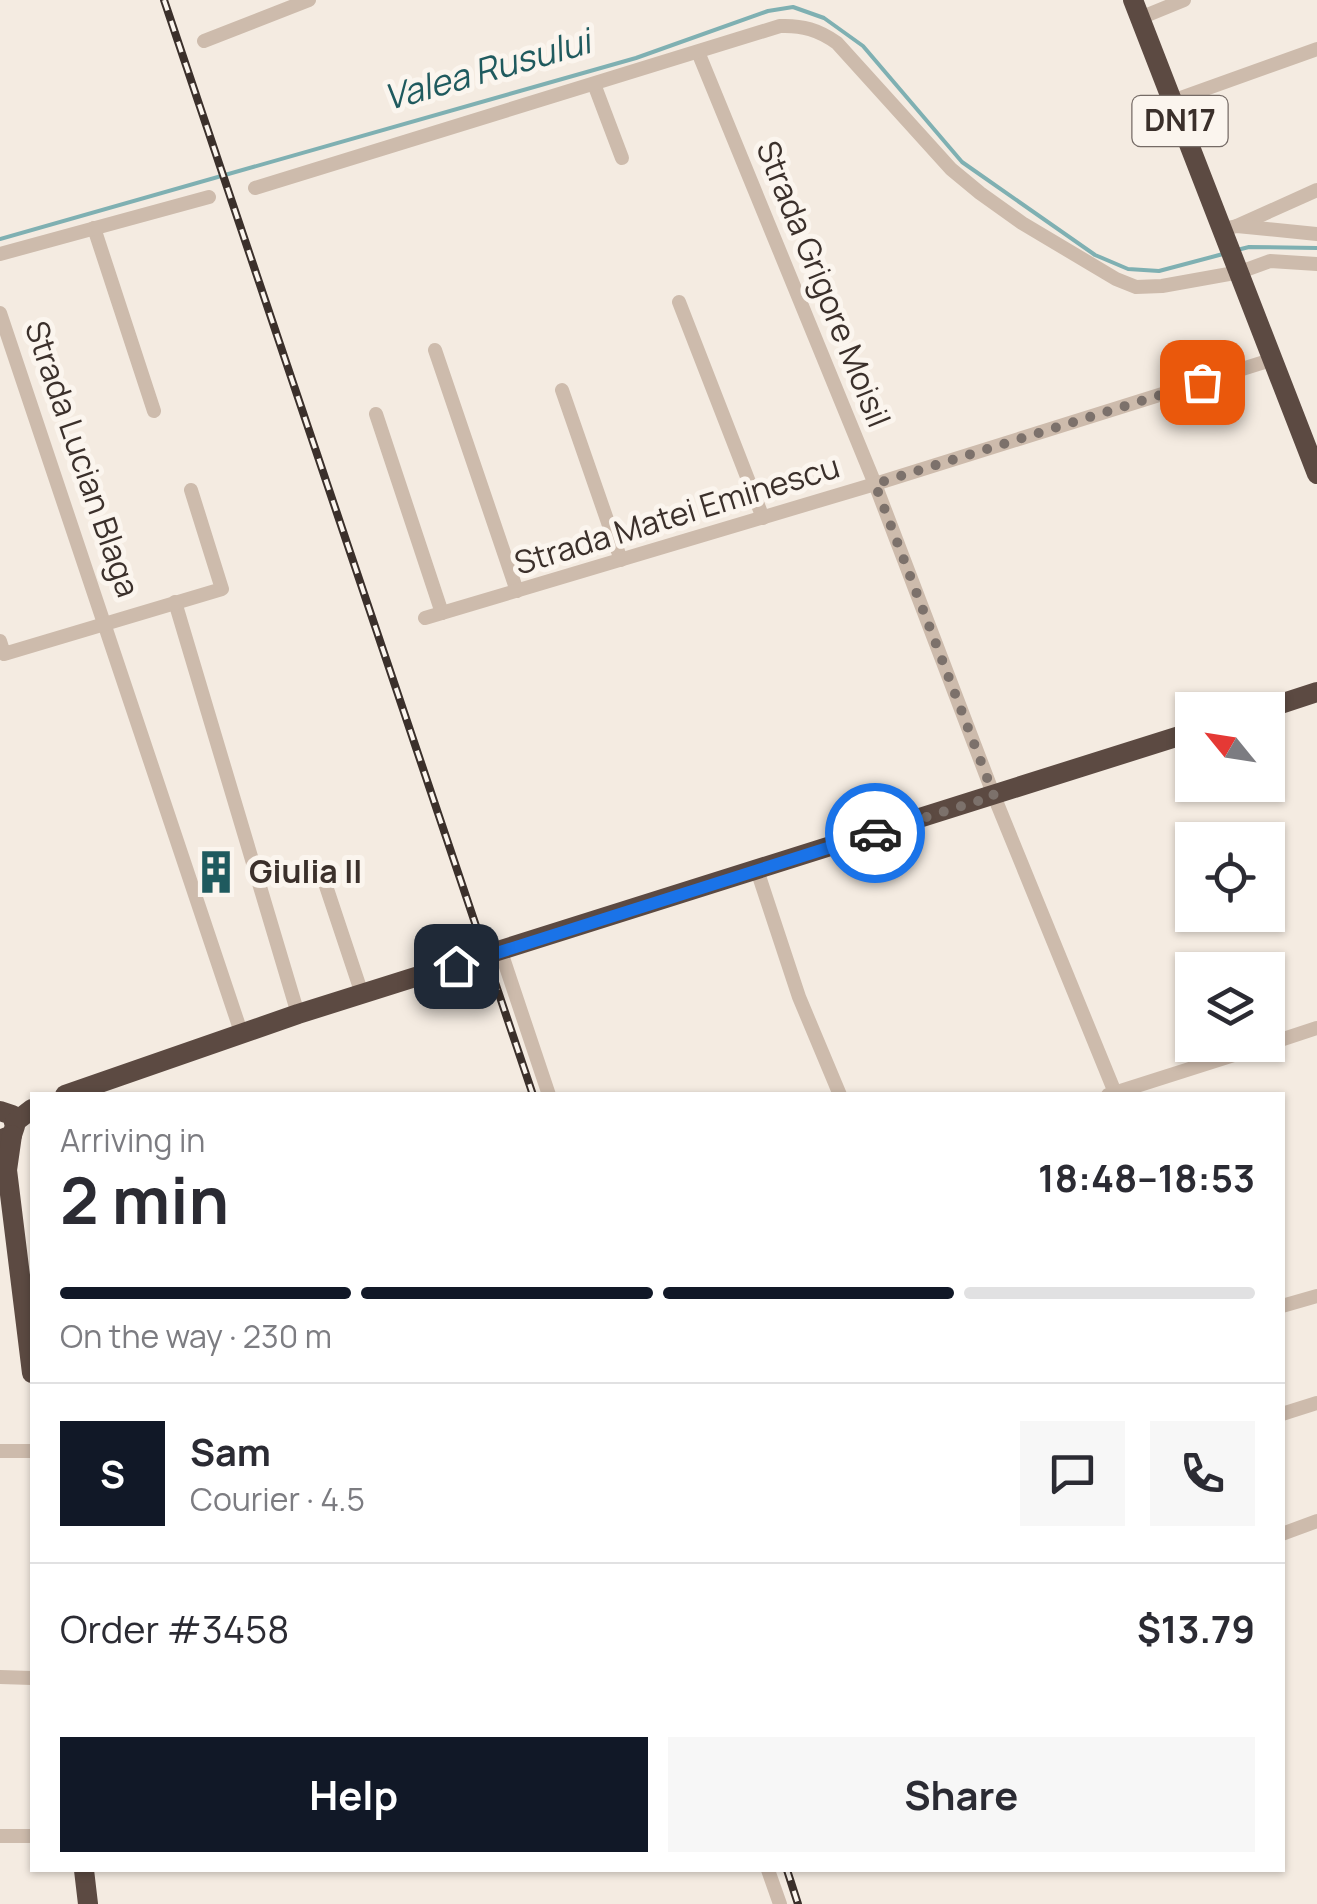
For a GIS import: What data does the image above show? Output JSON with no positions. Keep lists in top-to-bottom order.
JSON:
{
  "streets": {
    "highway": ["DN17"],
    "street": ["Strada Grigore Moisil", "Strada Lucian Blaga", "Strada Matei Eminescu"]
  },
  "crossings": [
    ["DN17", "Strada Matei Eminescu"],
    ["Strada Grigore Moisil", "Strada Matei Eminescu"]
  ],
  "water": ["Valea Rusului"],
  "places": {
    "building": ["Giulia II"]
  },
  "north": "top left",
  "page": {
    "heading": ["2 min", "Arriving in", "18:48–18:53"],
    "panel": [
      "Sam",
      "Courier · 4.5",
      "Order #3458",
      "$13.79"
    ],
    "bar": "On the way · 230 m",
    "round": "S",
    "buttons": ["Help", "Share"]
  }
}
